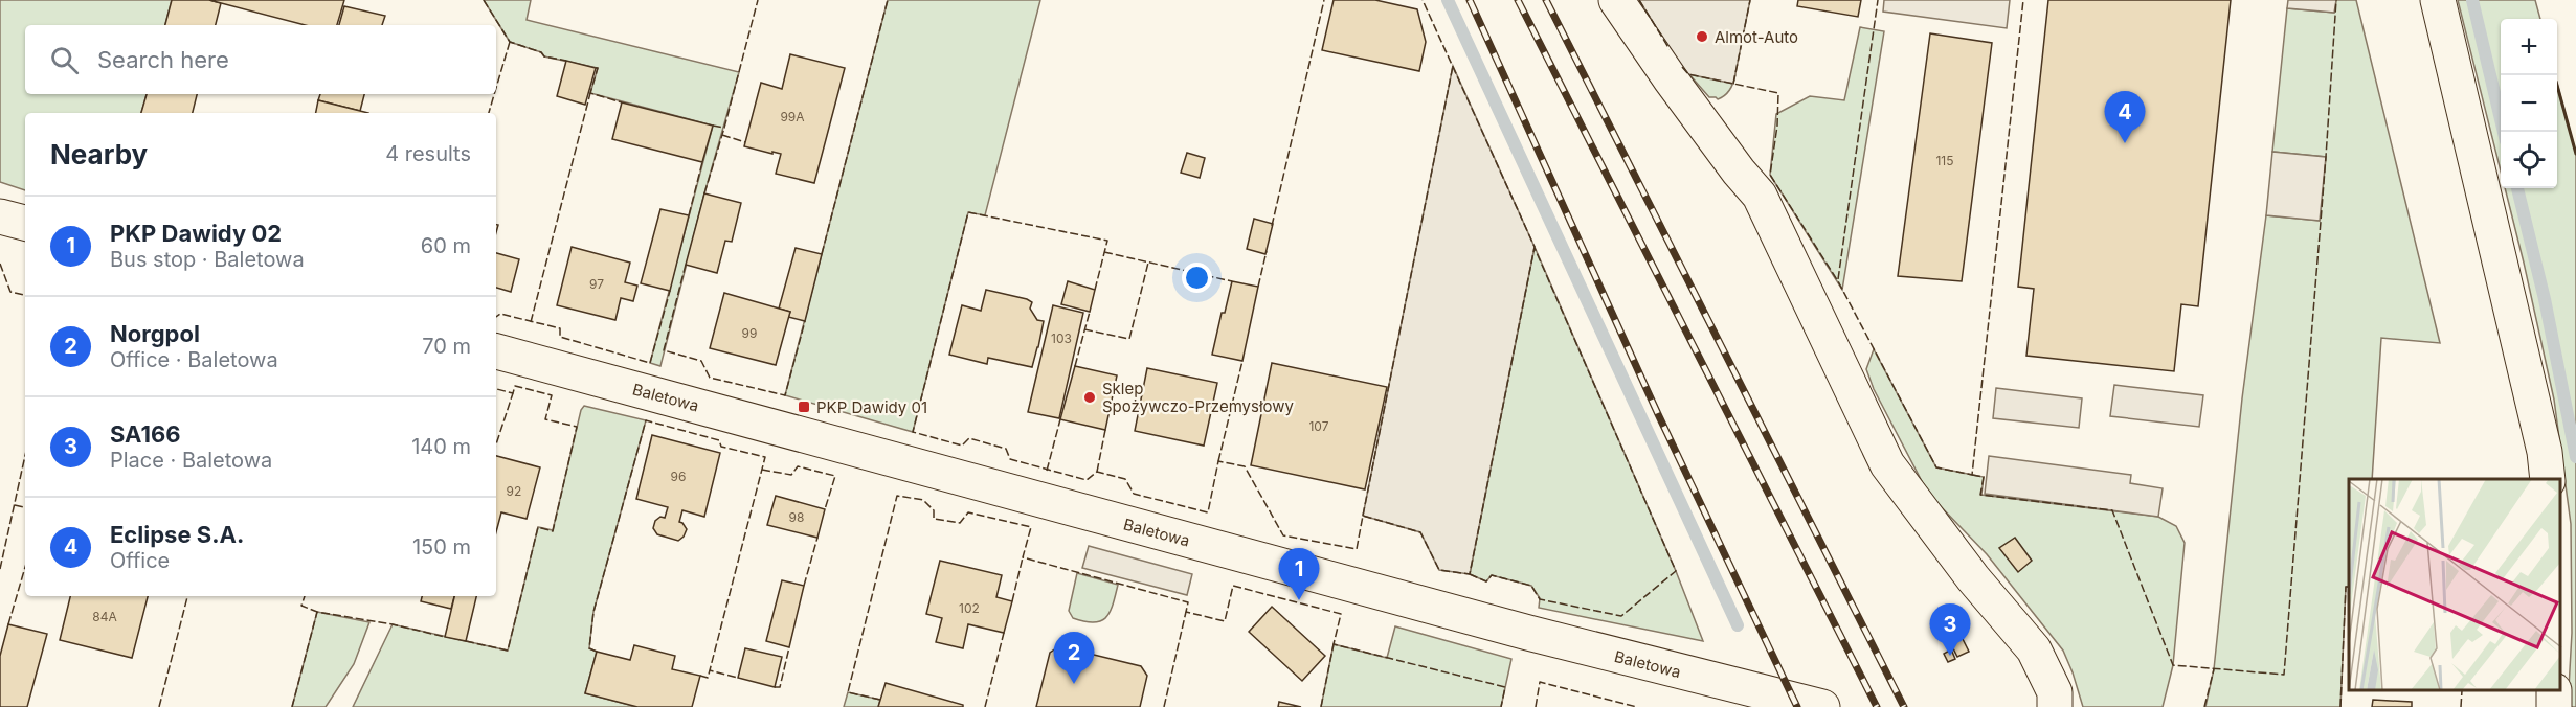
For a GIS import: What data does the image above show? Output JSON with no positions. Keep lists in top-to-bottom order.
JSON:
{
  "streets": {
    "street": ["Baletowa"]
  },
  "places": {
    "other": ["Almot-Auto", "Sklep Spożywczo-Przemysłowy"],
    "transit": ["PKP Dawidy 01"]
  },
  "house_numbers": [
    "99A",
    "115",
    "97",
    "99",
    "103",
    "107",
    "96",
    "92",
    "98",
    "102",
    "84A"
  ],
  "page": {
    "map_buttons": ["+", "−"],
    "search": "Search here",
    "pins": [
      "4",
      "1",
      "3",
      "2"
    ],
    "heading": ["Nearby", "4 results"],
    "list": [
      {
        "mark": "1",
        "name": "PKP Dawidy 02",
        "note": "Bus stop · Baletowa",
        "value": "60 m"
      },
      {
        "mark": "2",
        "name": "Norgpol",
        "note": "Office · Baletowa",
        "value": "70 m"
      },
      {
        "mark": "3",
        "name": "SA166",
        "note": "Place · Baletowa",
        "value": "140 m"
      },
      {
        "mark": "4",
        "name": "Eclipse S.A.",
        "note": "Office",
        "value": "150 m"
      }
    ]
  }
}
